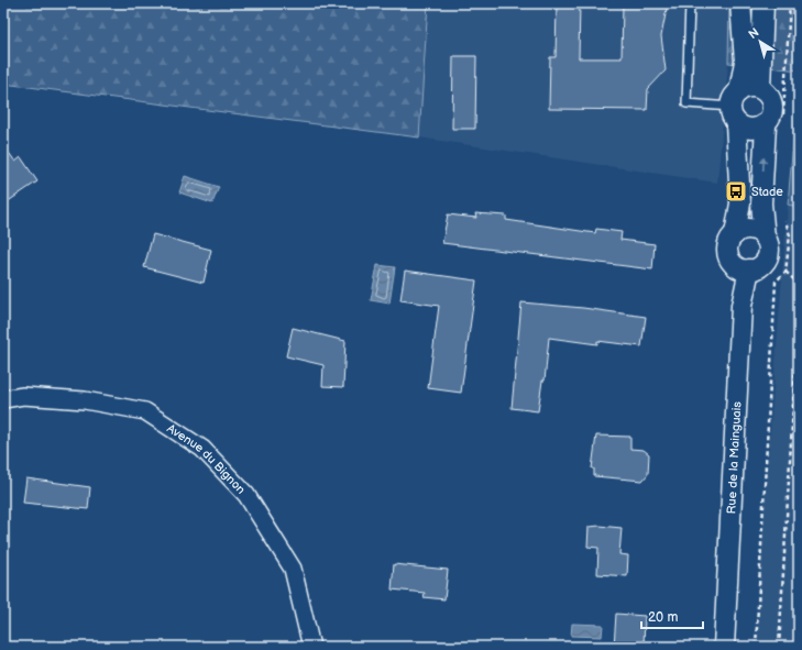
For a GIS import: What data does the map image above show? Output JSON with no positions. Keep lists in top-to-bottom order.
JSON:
{
  "streets": {
    "street": ["Rue de la Mainguais", "Avenue du Bignon"]
  },
  "places": {
    "bus stop": ["Stade"]
  },
  "scale_bar": "20 m",
  "north": "top left"
}
